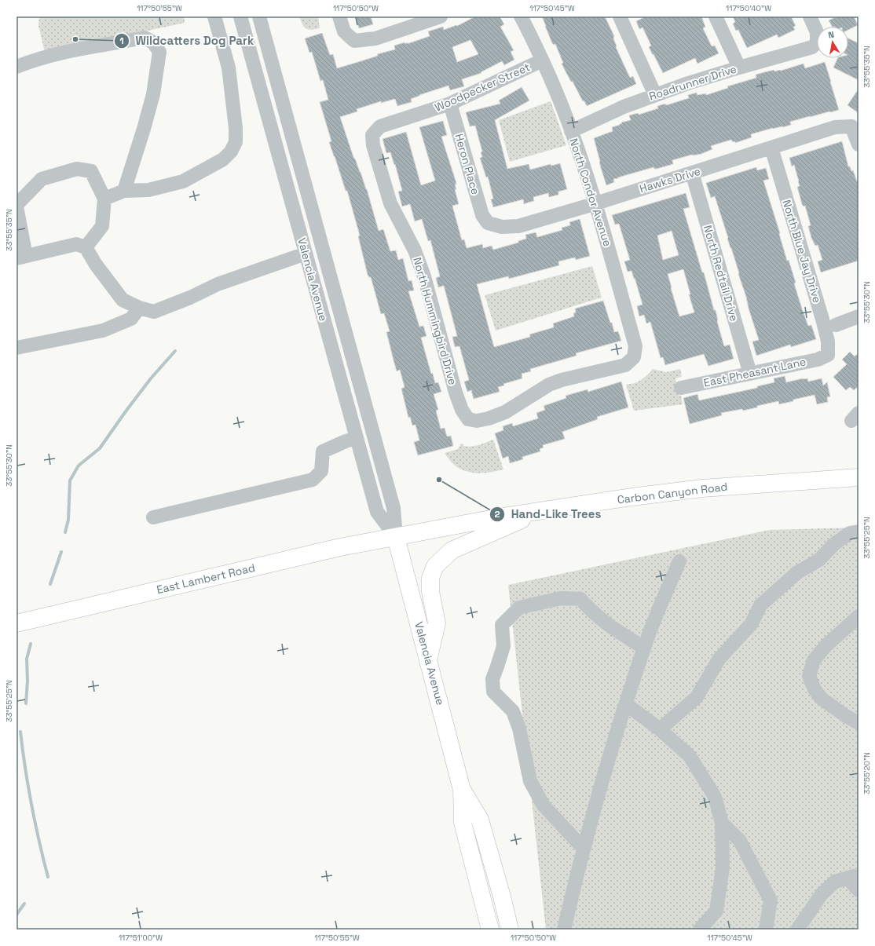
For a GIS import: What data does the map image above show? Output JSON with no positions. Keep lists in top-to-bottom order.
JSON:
{
  "streets": {
    "main road": ["Valencia Avenue", "Carbon Canyon Road", "East Lambert Road"],
    "street": [
      "Roadrunner Drive",
      "Woodpecker Street",
      "Heron Place",
      "Hawks Drive",
      "North Condor Avenue",
      "North Blue Jay Drive",
      "North Redtail Drive",
      "North Hummingbird Drive",
      "East Pheasant Lane"
    ]
  },
  "crossings": [
    ["Roadrunner Drive", "North Condor Avenue"],
    ["Woodpecker Street", "Heron Place"],
    ["Woodpecker Street", "North Condor Avenue"],
    ["Woodpecker Street", "North Hummingbird Drive"],
    ["Heron Place", "Hawks Drive"],
    ["Hawks Drive", "North Condor Avenue"],
    ["Hawks Drive", "North Blue Jay Drive"],
    ["Hawks Drive", "North Redtail Drive"],
    ["North Condor Avenue", "North Hummingbird Drive"],
    ["North Blue Jay Drive", "East Pheasant Lane"],
    ["North Redtail Drive", "East Pheasant Lane"],
    ["Valencia Avenue", "Carbon Canyon Road"],
    ["Valencia Avenue", "East Lambert Road"],
    ["Carbon Canyon Road", "East Lambert Road"]
  ],
  "places": ["Wildcatters Dog Park", "Hand-Like Trees"],
  "north": "top",
  "coordinates": [
    "117°50'55\"W",
    "117°50'50\"W",
    "117°50'45\"W",
    "117°50'40\"W",
    "33°55'35\"N",
    "33°55'30\"N",
    "33°55'25\"N",
    "33°55'20\"N",
    "117°51'00\"W"
  ]
}
